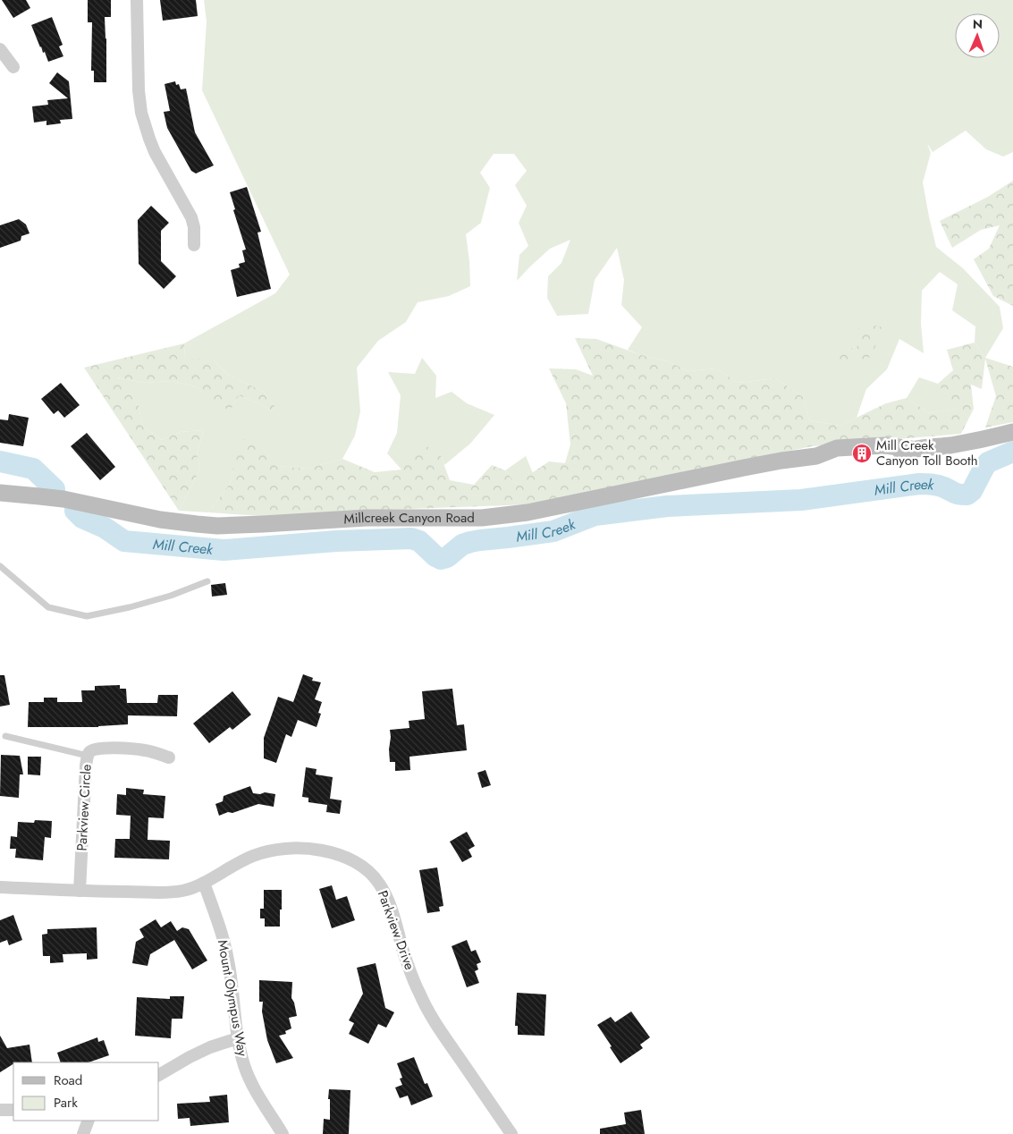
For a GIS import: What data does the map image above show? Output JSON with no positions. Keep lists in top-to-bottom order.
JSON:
{
  "streets": {
    "street": [
      "Millcreek Canyon Road",
      "Parkview Circle",
      "Parkview Drive",
      "Mount Olympus Way"
    ]
  },
  "crossings": [
    ["Parkview Circle", "Parkview Drive"],
    ["Parkview Drive", "Mount Olympus Way"]
  ],
  "water": ["Mill Creek"],
  "places": {
    "building": ["Mill Creek Canyon Toll Booth"]
  },
  "legend": ["Road", "Park"],
  "north": "top"
}
